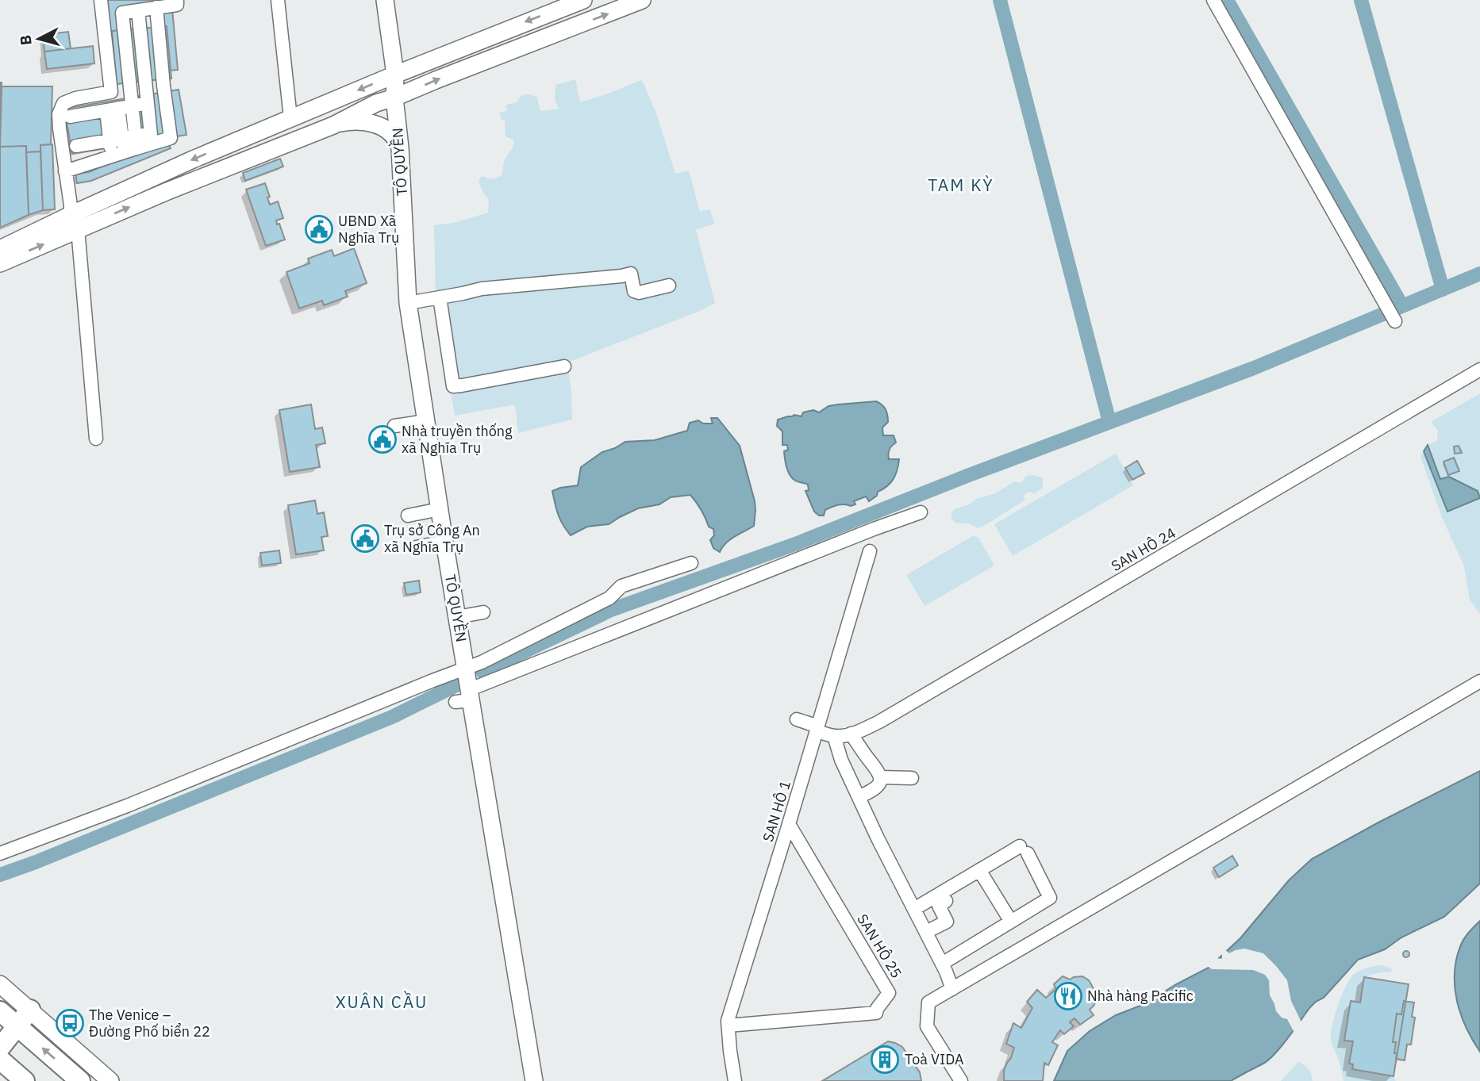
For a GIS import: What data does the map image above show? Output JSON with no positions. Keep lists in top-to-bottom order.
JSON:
{
  "streets": {
    "street": [
      "TÔ QUYỀN",
      "SAN HÔ 24",
      "SAN HÔ 1",
      "SAN HÔ 25"
    ]
  },
  "crossings": [
    ["SAN HÔ 24", "SAN HÔ 1"],
    ["SAN HÔ 1", "SAN HÔ 25"]
  ],
  "districts": ["TAM KỲ", "XUÂN CẦU"],
  "places": {
    "public building": ["UBND Xã Nghĩa Trụ", "Nhà truyền thống xã Nghĩa Trụ", "Trụ sở Công An xã Nghĩa Trụ"],
    "restaurant": ["Nhà hàng Pacific"],
    "bus stop": ["The Venice – Đường Phố biển 22"],
    "building": ["Toà VIDA"]
  },
  "north": "left"
}
